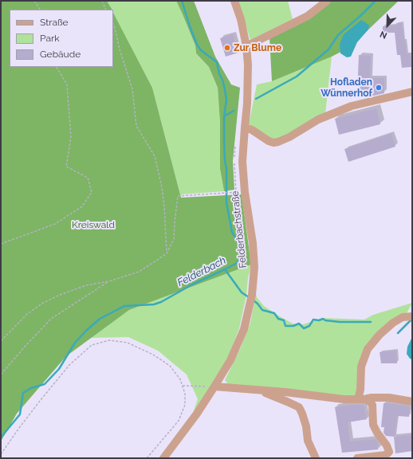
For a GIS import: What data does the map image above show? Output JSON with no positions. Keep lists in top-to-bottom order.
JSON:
{
  "streets": {
    "street": ["Felderbachstraße"]
  },
  "water": ["Felderbach"],
  "parks": ["Kreiswald"],
  "places": ["Zur Blume", "Hofladen Wünnerhof"],
  "legend": ["Straße", "Park", "Gebäude"],
  "north": "bottom left"
}
